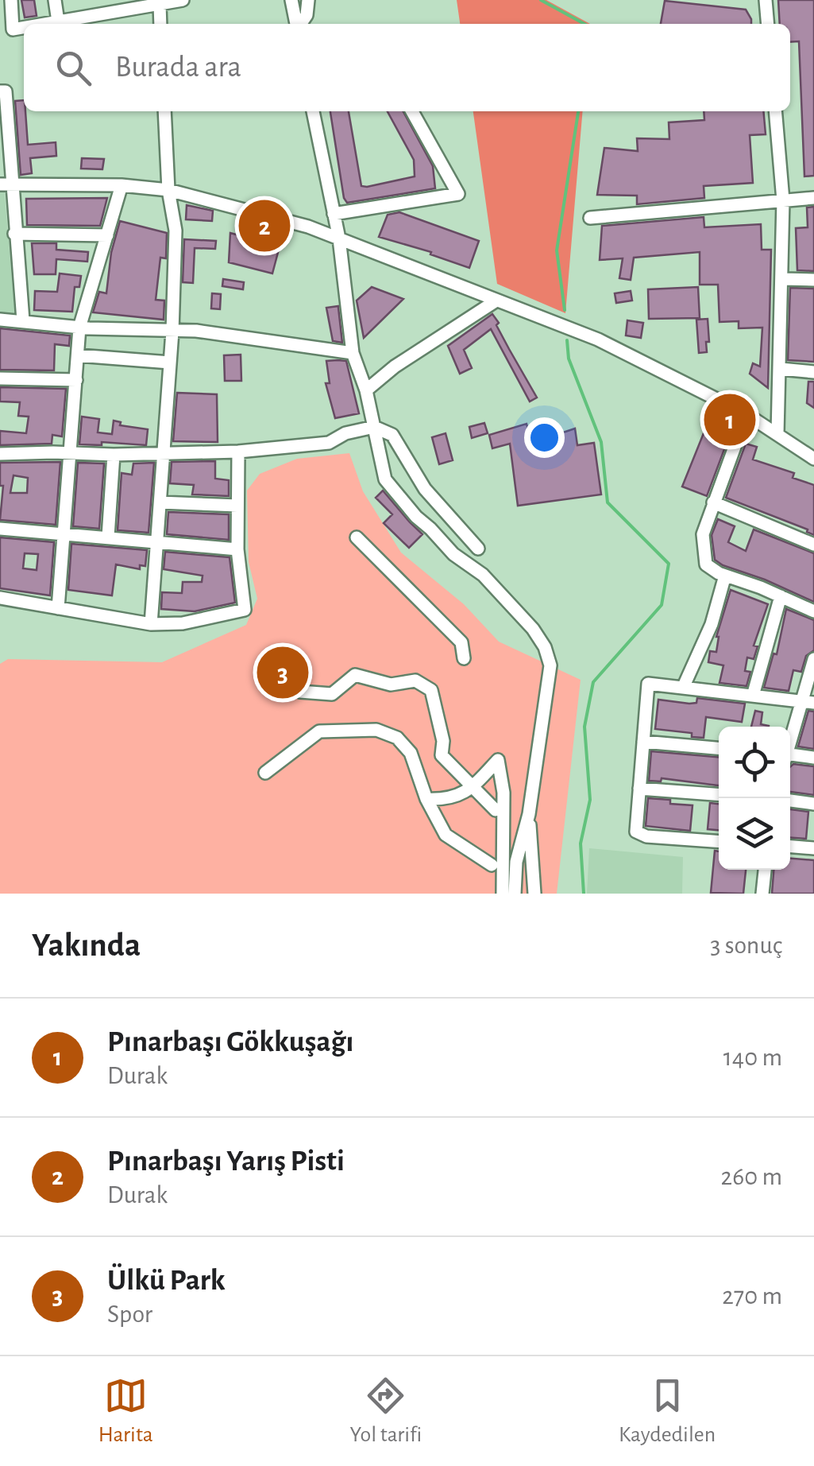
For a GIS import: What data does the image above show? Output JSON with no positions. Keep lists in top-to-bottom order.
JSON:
{
  "page": {
    "search": "Burada ara",
    "pins": ["2", "1", "3"],
    "heading": ["Yakında", "3 sonuç"],
    "list": [
      {
        "mark": "1",
        "name": "Pınarbaşı Gökkuşağı",
        "note": "Durak",
        "value": "140 m"
      },
      {
        "mark": "2",
        "name": "Pınarbaşı Yarış Pisti",
        "note": "Durak",
        "value": "260 m"
      },
      {
        "mark": "3",
        "name": "Ülkü Park",
        "note": "Spor",
        "value": "270 m"
      }
    ],
    "nav": ["Harita", "Yol tarifi", "Kaydedilen"]
  }
}
